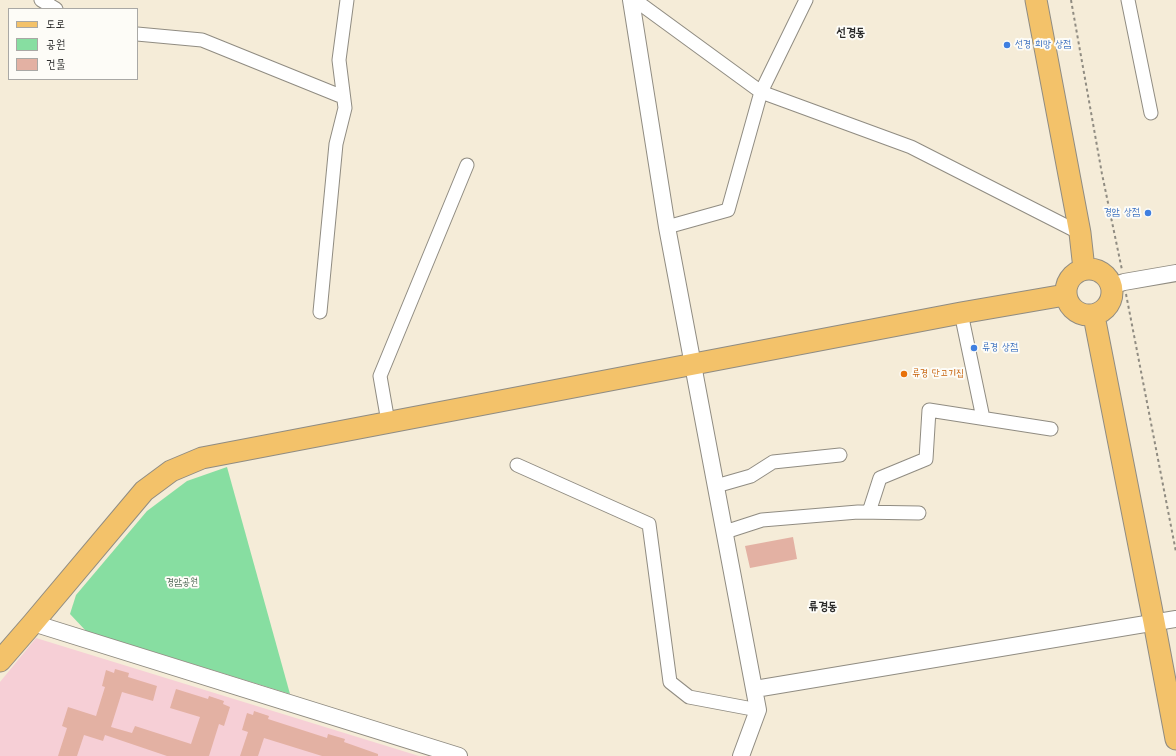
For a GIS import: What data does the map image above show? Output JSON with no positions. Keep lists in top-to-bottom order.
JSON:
{
  "districts": ["선경동", "류경동"],
  "parks": ["경암공원"],
  "places": [
    "선경 희망 상점",
    "경암 상점",
    "류경 상점",
    "류경 단고기집"
  ],
  "legend": ["도로", "공원", "건물"]
}
